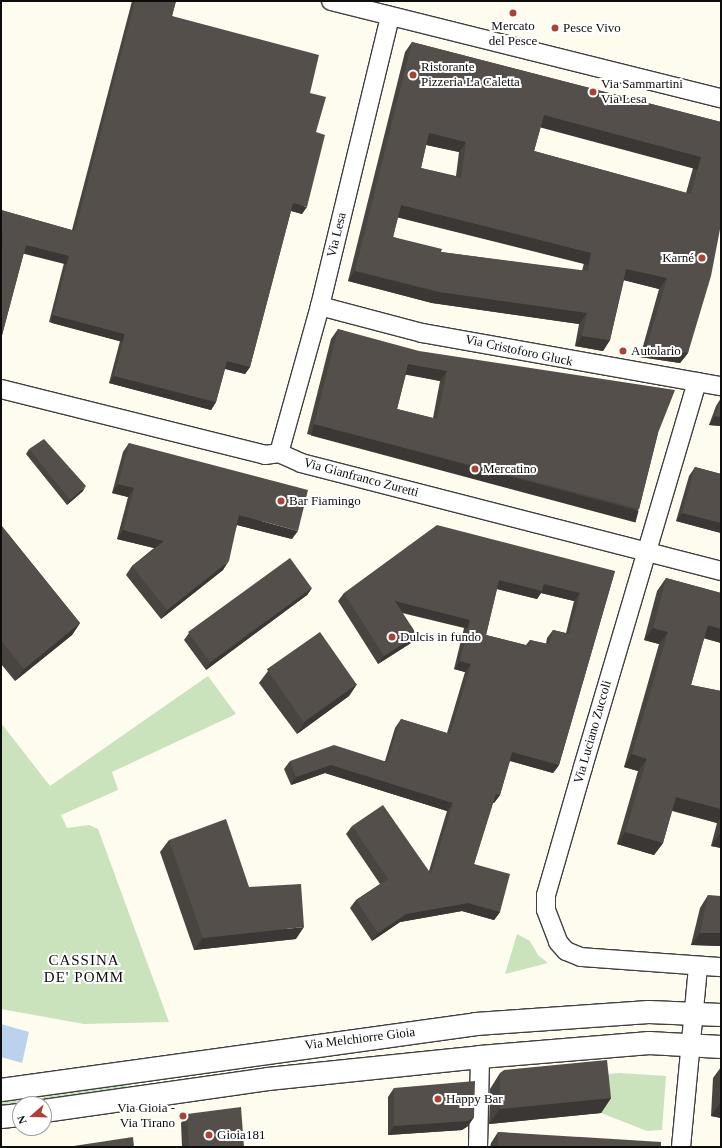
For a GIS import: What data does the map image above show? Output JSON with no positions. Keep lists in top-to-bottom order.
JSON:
{
  "streets": {
    "street": [
      "Via Lesa",
      "Via Cristoforo Gluck",
      "Via Gianfranco Zuretti",
      "Via Luciano Zuccoli",
      "Via Melchiorre Gioia"
    ]
  },
  "crossings": [
    ["Via Lesa", "Via Cristoforo Gluck"],
    ["Via Lesa", "Via Gianfranco Zuretti"],
    ["Via Cristoforo Gluck", "Via Luciano Zuccoli"],
    ["Via Gianfranco Zuretti", "Via Luciano Zuccoli"]
  ],
  "districts": ["CASSINA DE' POMM"],
  "places": [
    "Mercato del Pesce",
    "Pesce Vivo",
    "Ristorante Pizzeria La Caletta",
    "Via Sammartini Via Lesa",
    "Karné",
    "Autolario",
    "Mercatino",
    "Bar Fiamingo",
    "Dulcis in fundo",
    "Happy Bar",
    "Via Gioia - Via Tirano",
    "Gioia181"
  ],
  "north": "left"
}
